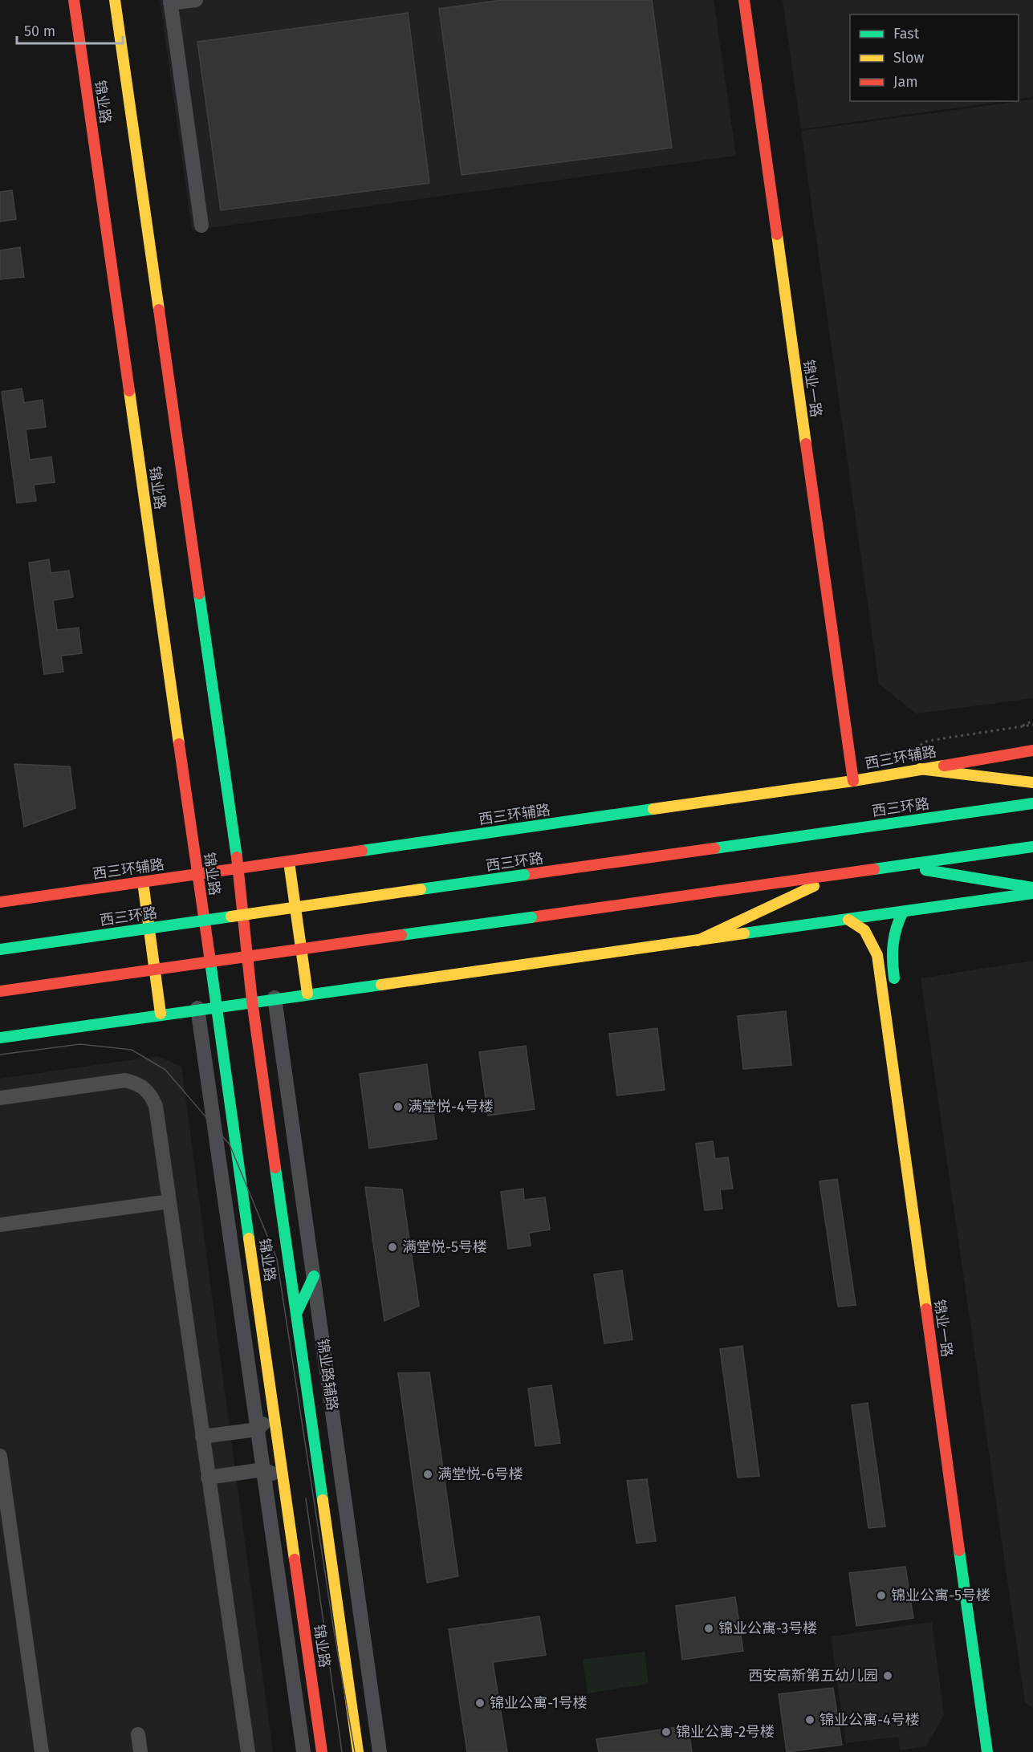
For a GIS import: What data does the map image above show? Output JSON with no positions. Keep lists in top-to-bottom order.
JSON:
{
  "streets": {
    "main road": [
      "锦业路",
      "锦业一路",
      "西三环辅路",
      "西三环路"
    ],
    "street": ["锦业路辅路"]
  },
  "crossings": [
    ["锦业路", "西三环辅路"],
    ["锦业一路", "西三环辅路"]
  ],
  "places": [
    "满堂悦-4号楼",
    "满堂悦-5号楼",
    "满堂悦-6号楼",
    "锦业公寓-5号楼",
    "锦业公寓-3号楼",
    "西安高新第五幼儿园",
    "锦业公寓-1号楼",
    "锦业公寓-4号楼",
    "锦业公寓-2号楼"
  ],
  "legend": ["Fast", "Slow", "Jam"],
  "scale_bar": "50 m"
}
